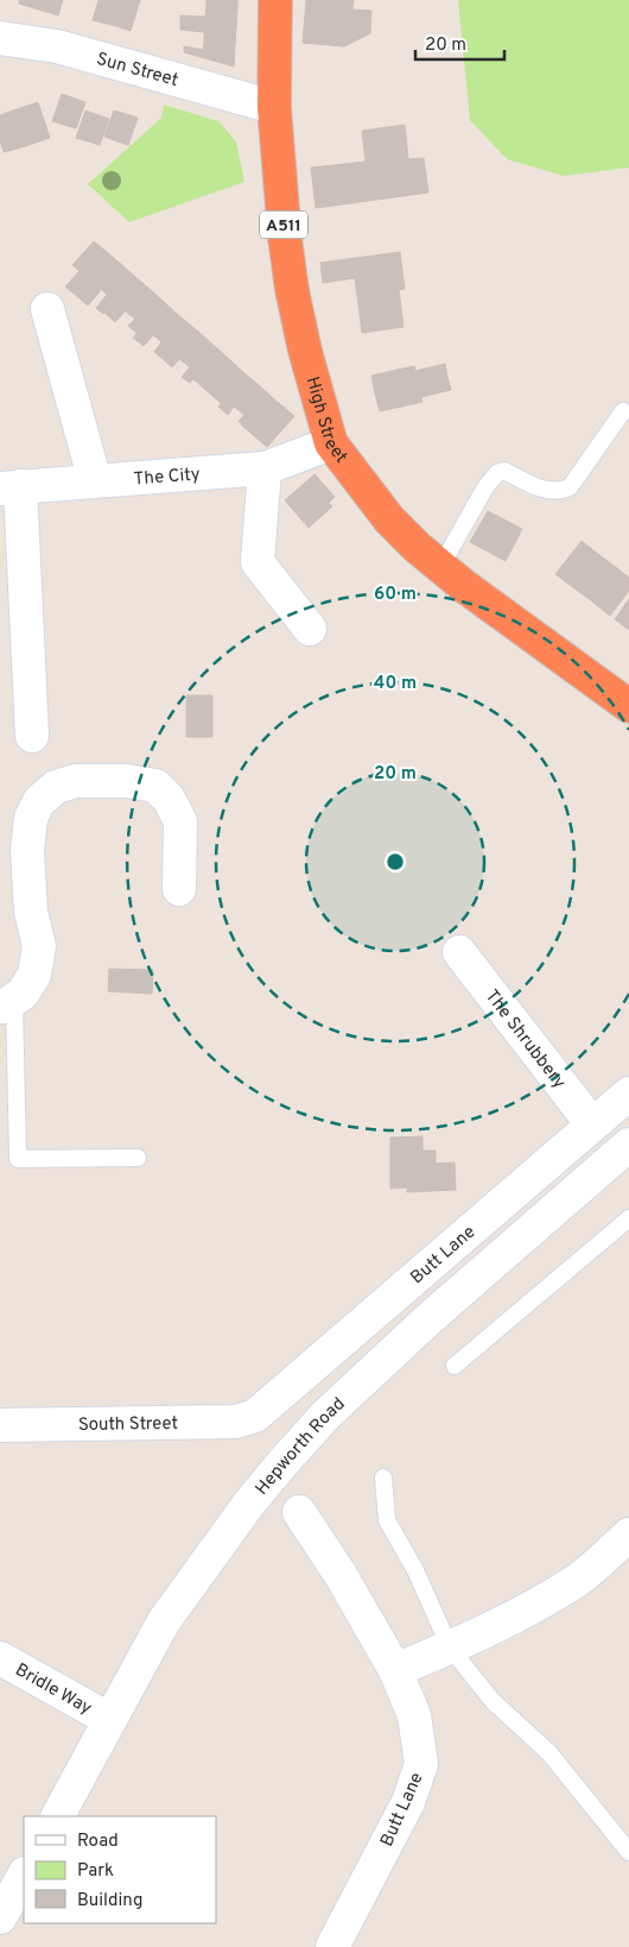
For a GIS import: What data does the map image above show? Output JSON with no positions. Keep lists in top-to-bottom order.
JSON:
{
  "streets": {
    "highway": ["A511", "High Street"],
    "street": [
      "Sun Street",
      "The City",
      "The Shrubbery",
      "Butt Lane",
      "South Street",
      "Hepworth Road",
      "Bridle Way"
    ]
  },
  "crossings": [
    ["Sun Street", "High Street"],
    ["High Street", "The City"],
    ["The Shrubbery", "Butt Lane"],
    ["Butt Lane", "South Street"],
    ["Hepworth Road", "Bridle Way"]
  ],
  "legend": ["Road", "Park", "Building"],
  "scale_bar": "20 m",
  "rings": ["60 m", "40 m", "20 m"]
}
